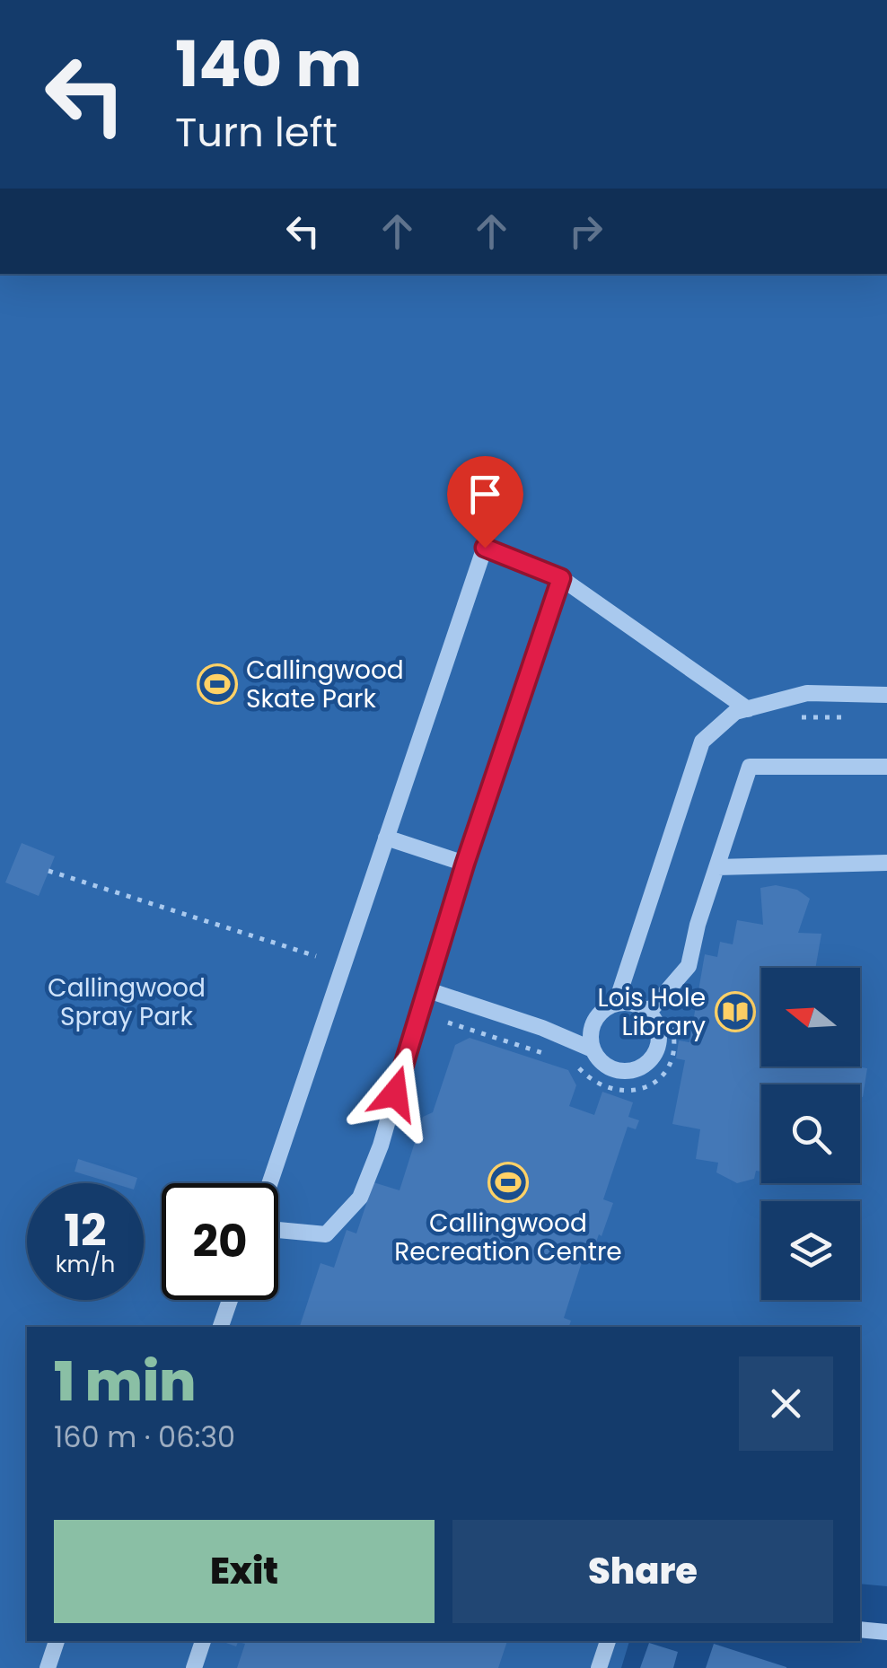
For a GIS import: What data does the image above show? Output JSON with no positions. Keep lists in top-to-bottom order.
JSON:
{
  "parks": ["Callingwood Spray Park"],
  "places": {
    "sports": ["Callingwood Skate Park", "Callingwood Recreation Centre"],
    "library": ["Lois Hole Library"]
  },
  "north": "left",
  "page": {
    "turn": ["140 m", "Turn left"],
    "speed": "12 km/h",
    "limit": "20",
    "heading": ["1 min", "160 m · 06:30"],
    "buttons": ["Exit", "Share"]
  }
}
